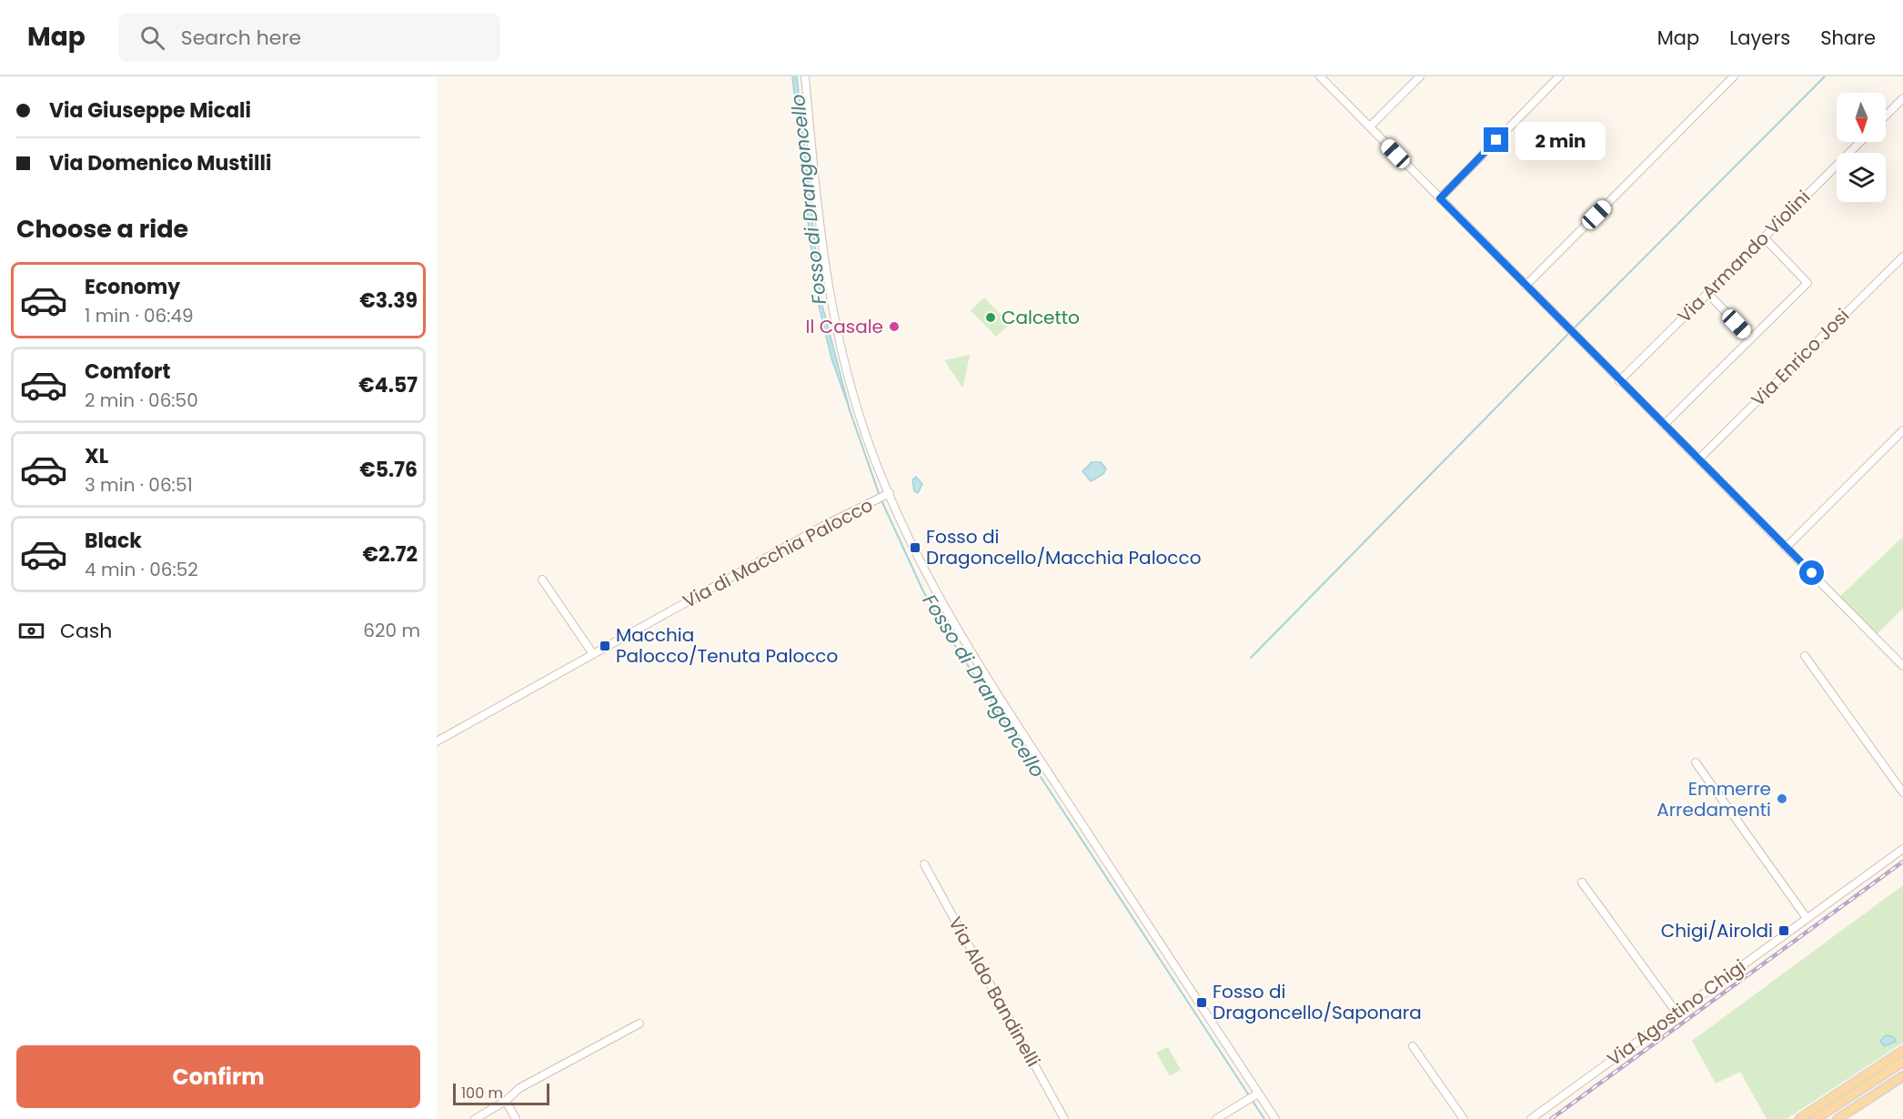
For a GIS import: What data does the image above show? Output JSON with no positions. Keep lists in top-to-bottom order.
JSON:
{
  "streets": {
    "street": [
      "Via Armando Violini",
      "Via Enrico Josi",
      "Via di Macchia Palocco",
      "Via Aldo Bandinelli",
      "Via Agostino Chigi"
    ]
  },
  "water": ["Fosso di Drangoncello"],
  "places": {
    "other": ["Calcetto", "Il Casale", "Emmerre Arredamenti"],
    "transit": [
      "Fosso di Dragoncello/Macchia Palocco",
      "Macchia Palocco/Tenuta Palocco",
      "Chigi/Airoldi",
      "Fosso di Dragoncello/Saponara"
    ]
  },
  "scale_bar": "100 m",
  "north": "bottom",
  "page": {
    "header": "Map",
    "search": "Search here",
    "nav": ["Map", "Layers", "Share"],
    "banner": ["Via Giuseppe Micali", "Via Domenico Mustilli"],
    "bubble": "2 min",
    "heading": "Choose a ride",
    "list": [
      {
        "name": "Economy",
        "note": "1 min · 06:49",
        "value": "€3.39"
      },
      {
        "name": "Comfort",
        "note": "2 min · 06:50",
        "value": "€4.57"
      },
      {
        "name": "XL",
        "note": "3 min · 06:51",
        "value": "€5.76"
      },
      {
        "name": "Black",
        "note": "4 min · 06:52",
        "value": "€2.72"
      }
    ],
    "pay": ["Cash", "620 m"],
    "buttons": "Confirm",
    "scale": "100 m"
  }
}
